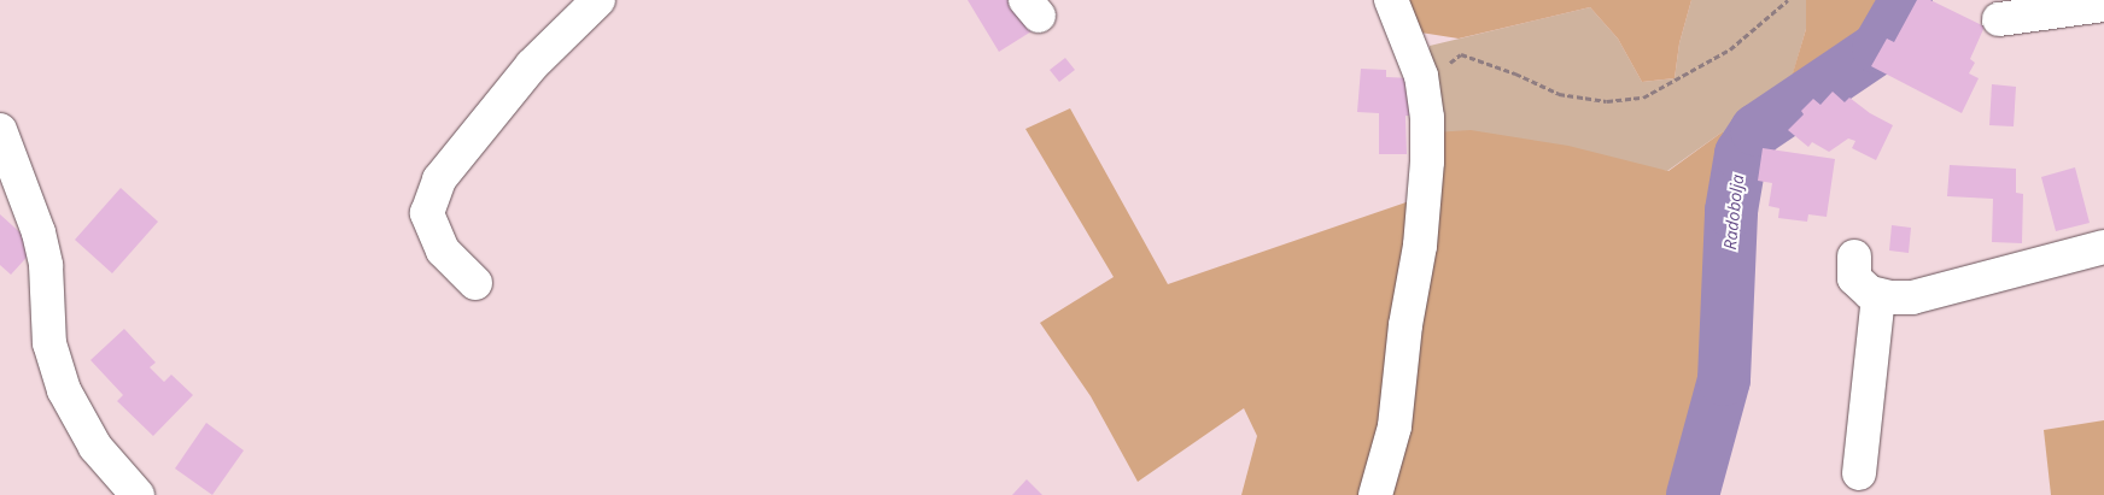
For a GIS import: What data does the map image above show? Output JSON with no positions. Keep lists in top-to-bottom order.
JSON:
{
  "water": ["Radobolja"]
}
